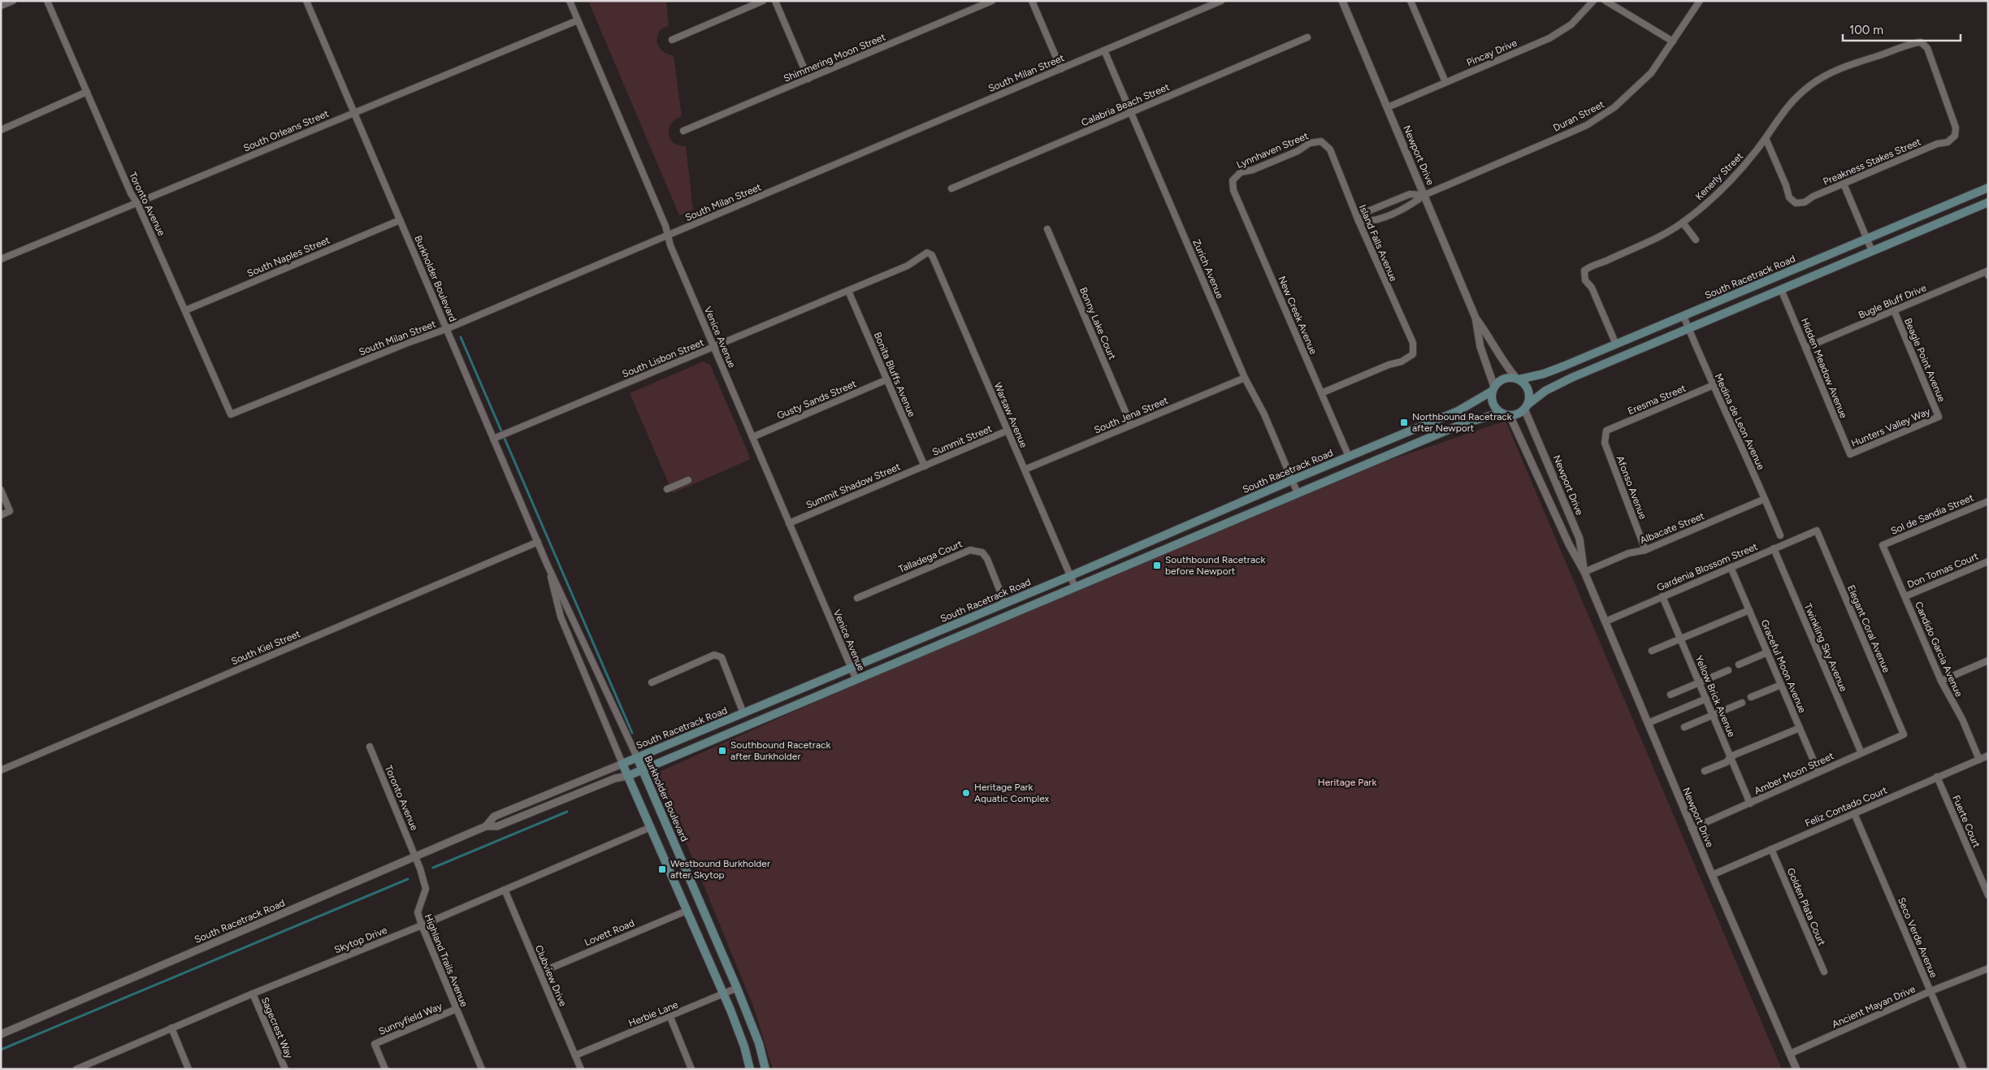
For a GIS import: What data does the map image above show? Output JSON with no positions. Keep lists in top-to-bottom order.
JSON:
{
  "streets": {
    "main road": ["South Racetrack Road", "Burkholder Boulevard"],
    "street": [
      "Pincay Drive",
      "Shimmering Moon Street",
      "South Milan Street",
      "Calabria Beach Street",
      "Duran Street",
      "South Orleans Street",
      "Lynnhaven Street",
      "Newport Drive",
      "Preakness Stakes Street",
      "Kenerly Street",
      "Toronto Avenue",
      "Island Falls Avenue",
      "South Naples Street",
      "Zurich Avenue",
      "Bugle Bluff Drive",
      "New Creek Avenue",
      "Bonny Lake Court",
      "Venice Avenue",
      "South Lisbon Street",
      "Beagle Point Avenue",
      "Hidden Meadow Avenue",
      "Bonita Bluffs Avenue",
      "Gusty Sands Street",
      "Eresma Street",
      "Warsaw Avenue",
      "South Jena Street",
      "Medina de Leon Avenue",
      "Hunters Valley Way",
      "Summit Street",
      "Summit Shadow Street",
      "Afonso Avenue",
      "Sol de Sandia Street",
      "Albacate Street",
      "Talladega Court",
      "Gardenia Blossom Street",
      "Don Tomas Court",
      "Elegant Coral Avenue",
      "South Kiel Street",
      "Twinkling Sky Avenue",
      "Candido Garcia Avenue",
      "Graceful Moon Avenue",
      "Yellow Brick Avenue",
      "Amber Moon Street",
      "Feliz Contado Court",
      "Fuerte Court",
      "Golden Plata Court",
      "Lovett Road",
      "Seco Verde Avenue",
      "Skytop Drive",
      "Highland Trails Avenue",
      "Clubview Drive",
      "Ancient Mayan Drive",
      "Herbie Lane",
      "Sunnyfield Way",
      "Sagecrest Way"
    ]
  },
  "crossings": [
    ["Pincay Drive", "Newport Drive"],
    ["South Milan Street", "Toronto Avenue"],
    ["South Milan Street", "Zurich Avenue"],
    ["South Milan Street", "Burkholder Boulevard"],
    ["South Milan Street", "Venice Avenue"],
    ["Calabria Beach Street", "Zurich Avenue"],
    ["Duran Street", "Newport Drive"],
    ["South Orleans Street", "Toronto Avenue"],
    ["South Orleans Street", "Burkholder Boulevard"],
    ["South Orleans Street", "Venice Avenue"],
    ["Lynnhaven Street", "Island Falls Avenue"],
    ["Lynnhaven Street", "New Creek Avenue"],
    ["Newport Drive", "South Racetrack Road"],
    ["Newport Drive", "Albacate Street"],
    ["Newport Drive", "Gardenia Blossom Street"],
    ["Newport Drive", "Amber Moon Street"],
    ["Newport Drive", "Feliz Contado Court"],
    ["Newport Drive", "Ancient Mayan Drive"],
    ["Preakness Stakes Street", "Kenerly Street"],
    ["Kenerly Street", "South Racetrack Road"],
    ["Toronto Avenue", "South Naples Street"],
    ["Toronto Avenue", "South Racetrack Road"],
    ["Toronto Avenue", "Highland Trails Avenue"],
    ["Island Falls Avenue", "New Creek Avenue"],
    ["South Naples Street", "Burkholder Boulevard"],
    ["Zurich Avenue", "South Racetrack Road"],
    ["Zurich Avenue", "South Jena Street"],
    ["South Racetrack Road", "Burkholder Boulevard"],
    ["South Racetrack Road", "New Creek Avenue"],
    ["South Racetrack Road", "Venice Avenue"],
    ["South Racetrack Road", "Warsaw Avenue"],
    ["South Racetrack Road", "Medina de Leon Avenue"],
    ["South Racetrack Road", "Talladega Court"],
    ["South Racetrack Road", "Highland Trails Avenue"],
    ["Burkholder Boulevard", "South Lisbon Street"],
    ["Burkholder Boulevard", "South Kiel Street"],
    ["Burkholder Boulevard", "Lovett Road"],
    ["Burkholder Boulevard", "Skytop Drive"],
    ["Burkholder Boulevard", "Herbie Lane"],
    ["Bugle Bluff Drive", "Beagle Point Avenue"],
    ["Bugle Bluff Drive", "Hidden Meadow Avenue"],
    ["Bonny Lake Court", "South Jena Street"],
    ["Venice Avenue", "South Lisbon Street"],
    ["Venice Avenue", "Gusty Sands Street"],
    ["Venice Avenue", "Summit Shadow Street"],
    ["South Lisbon Street", "Bonita Bluffs Avenue"],
    ["South Lisbon Street", "Warsaw Avenue"],
    ["Beagle Point Avenue", "Hunters Valley Way"],
    ["Hidden Meadow Avenue", "Hunters Valley Way"],
    ["Bonita Bluffs Avenue", "Gusty Sands Street"],
    ["Bonita Bluffs Avenue", "Summit Street"],
    ["Bonita Bluffs Avenue", "Summit Shadow Street"],
    ["Eresma Street", "Medina de Leon Avenue"],
    ["Eresma Street", "Afonso Avenue"],
    ["Warsaw Avenue", "South Jena Street"],
    ["Warsaw Avenue", "Summit Street"],
    ["Medina de Leon Avenue", "Albacate Street"],
    ["Summit Street", "Summit Shadow Street"],
    ["Afonso Avenue", "Albacate Street"],
    ["Sol de Sandia Street", "Candido Garcia Avenue"],
    ["Gardenia Blossom Street", "Elegant Coral Avenue"],
    ["Gardenia Blossom Street", "Twinkling Sky Avenue"],
    ["Gardenia Blossom Street", "Graceful Moon Avenue"],
    ["Gardenia Blossom Street", "Yellow Brick Avenue"],
    ["Don Tomas Court", "Candido Garcia Avenue"],
    ["Elegant Coral Avenue", "Amber Moon Street"],
    ["Twinkling Sky Avenue", "Amber Moon Street"],
    ["Candido Garcia Avenue", "Feliz Contado Court"],
    ["Graceful Moon Avenue", "Amber Moon Street"],
    ["Yellow Brick Avenue", "Amber Moon Street"],
    ["Feliz Contado Court", "Fuerte Court"],
    ["Feliz Contado Court", "Golden Plata Court"],
    ["Feliz Contado Court", "Seco Verde Avenue"],
    ["Lovett Road", "Clubview Drive"],
    ["Seco Verde Avenue", "Ancient Mayan Drive"],
    ["Skytop Drive", "Highland Trails Avenue"],
    ["Skytop Drive", "Clubview Drive"],
    ["Skytop Drive", "Sagecrest Way"],
    ["Highland Trails Avenue", "Sunnyfield Way"],
    ["Clubview Drive", "Herbie Lane"]
  ],
  "parks": ["Heritage Park"],
  "places": {
    "transit": [
      "Northbound Racetrack after Newport",
      "Southbound Racetrack before Newport",
      "Southbound Racetrack after Burkholder",
      "Westbound Burkholder after Skytop"
    ],
    "other": ["Heritage Park Aquatic Complex"]
  },
  "scale_bar": "100 m"
}
